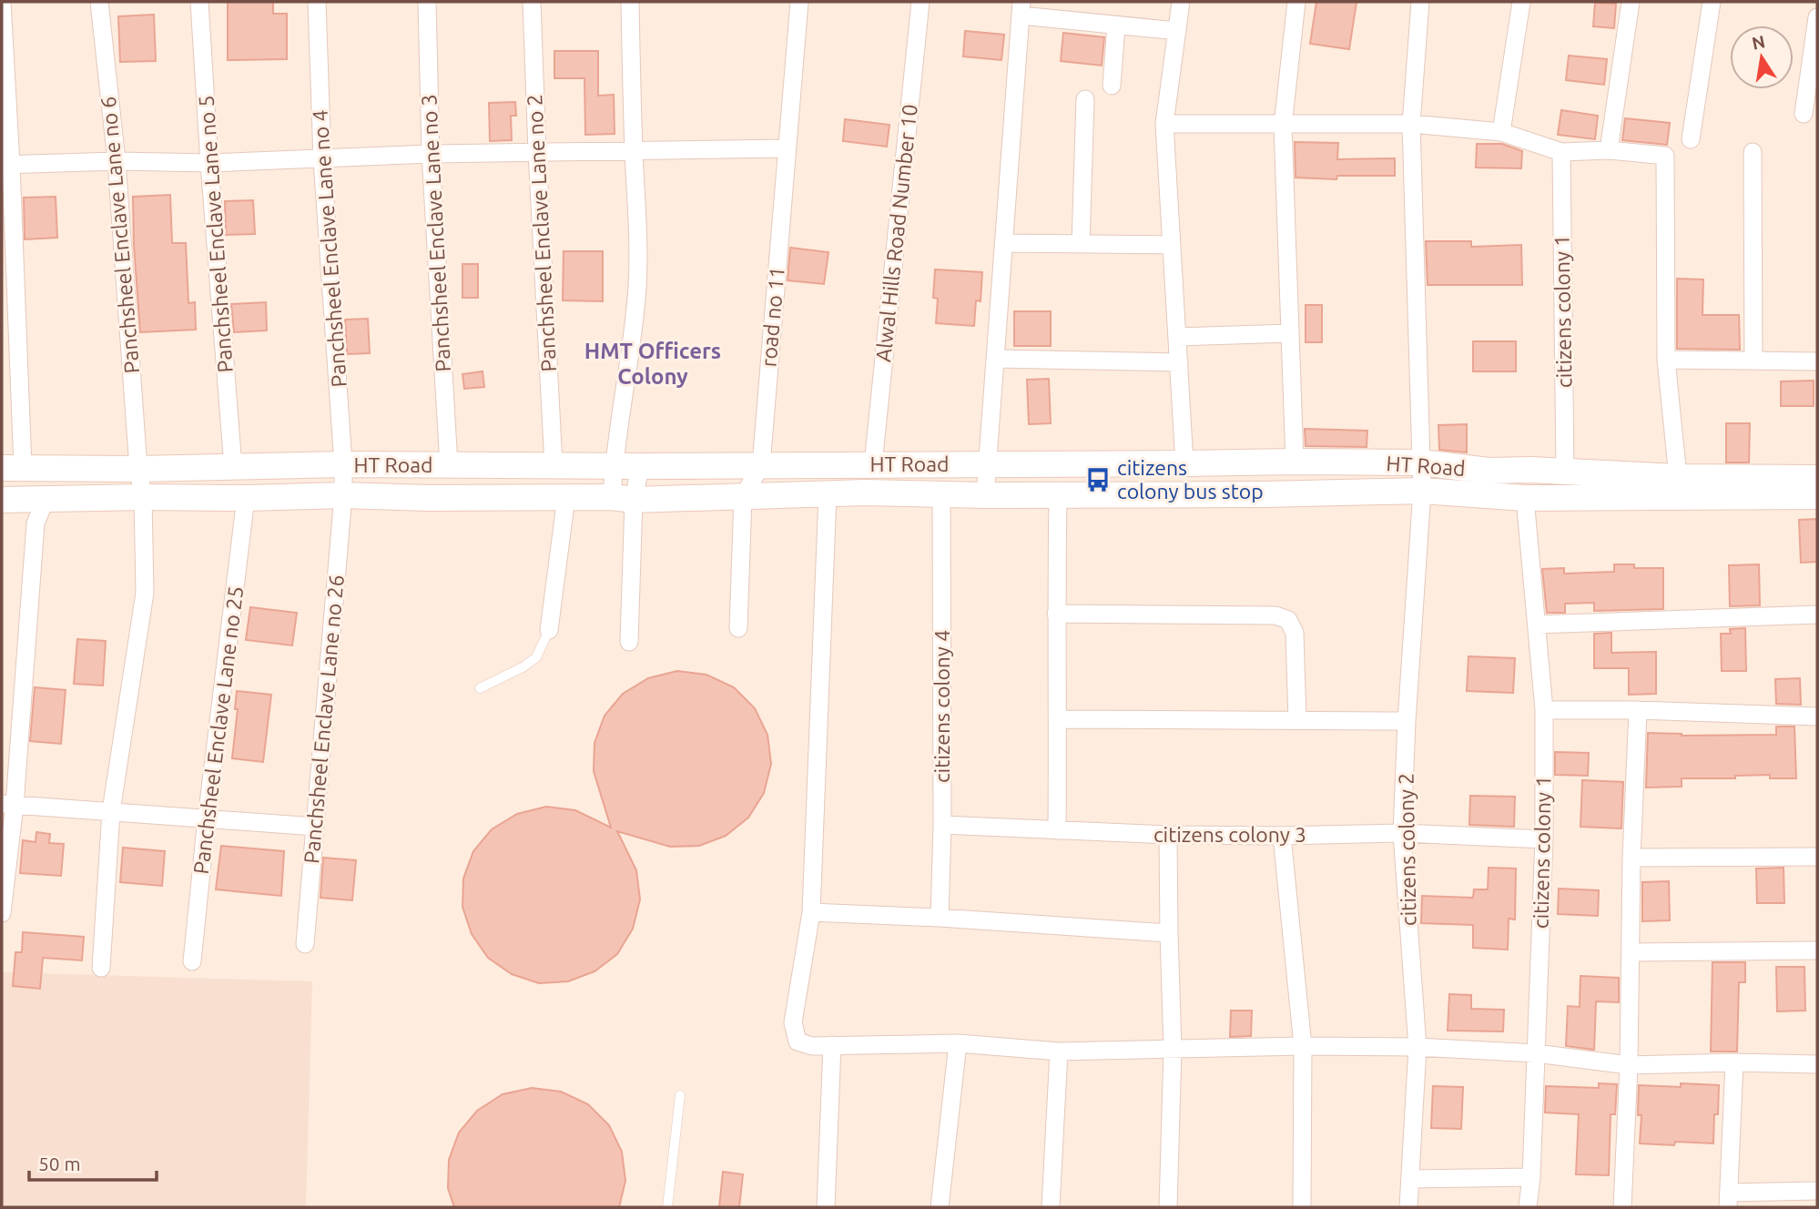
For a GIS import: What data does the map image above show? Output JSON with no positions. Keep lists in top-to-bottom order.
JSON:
{
  "streets": {
    "street": [
      "Panchsheel Enclave Lane no 3",
      "Panchsheel Enclave Lane no 2",
      "Alwal Hills Road Number 10",
      "Panchsheel Enclave Lane no 5",
      "Panchsheel Enclave Lane no 6",
      "Panchsheel Enclave Lane no 4",
      "citizens colony 1",
      "road no 11",
      "HT Road",
      "citizens colony 4",
      "Panchsheel Enclave Lane no 26",
      "Panchsheel Enclave Lane no 25",
      "citizens colony 3",
      "citizens colony 2"
    ]
  },
  "crossings": [
    ["Panchsheel Enclave Lane no 3", "HT Road"],
    ["Panchsheel Enclave Lane no 2", "HT Road"],
    ["Alwal Hills Road Number 10", "HT Road"],
    ["Panchsheel Enclave Lane no 5", "HT Road"],
    ["Panchsheel Enclave Lane no 6", "HT Road"],
    ["Panchsheel Enclave Lane no 4", "HT Road"],
    ["Panchsheel Enclave Lane no 4", "Panchsheel Enclave Lane no 26"],
    ["citizens colony 1", "HT Road"],
    ["citizens colony 1", "citizens colony 3"],
    ["road no 11", "HT Road"],
    ["HT Road", "citizens colony 4"],
    ["HT Road", "Panchsheel Enclave Lane no 26"],
    ["HT Road", "Panchsheel Enclave Lane no 25"],
    ["HT Road", "citizens colony 2"],
    ["citizens colony 4", "citizens colony 3"],
    ["citizens colony 3", "citizens colony 2"]
  ],
  "districts": ["HMT Officers Colony"],
  "places": {
    "bus stop": ["citizens colony bus stop"]
  },
  "scale_bar": "50 m",
  "north": "top"
}
